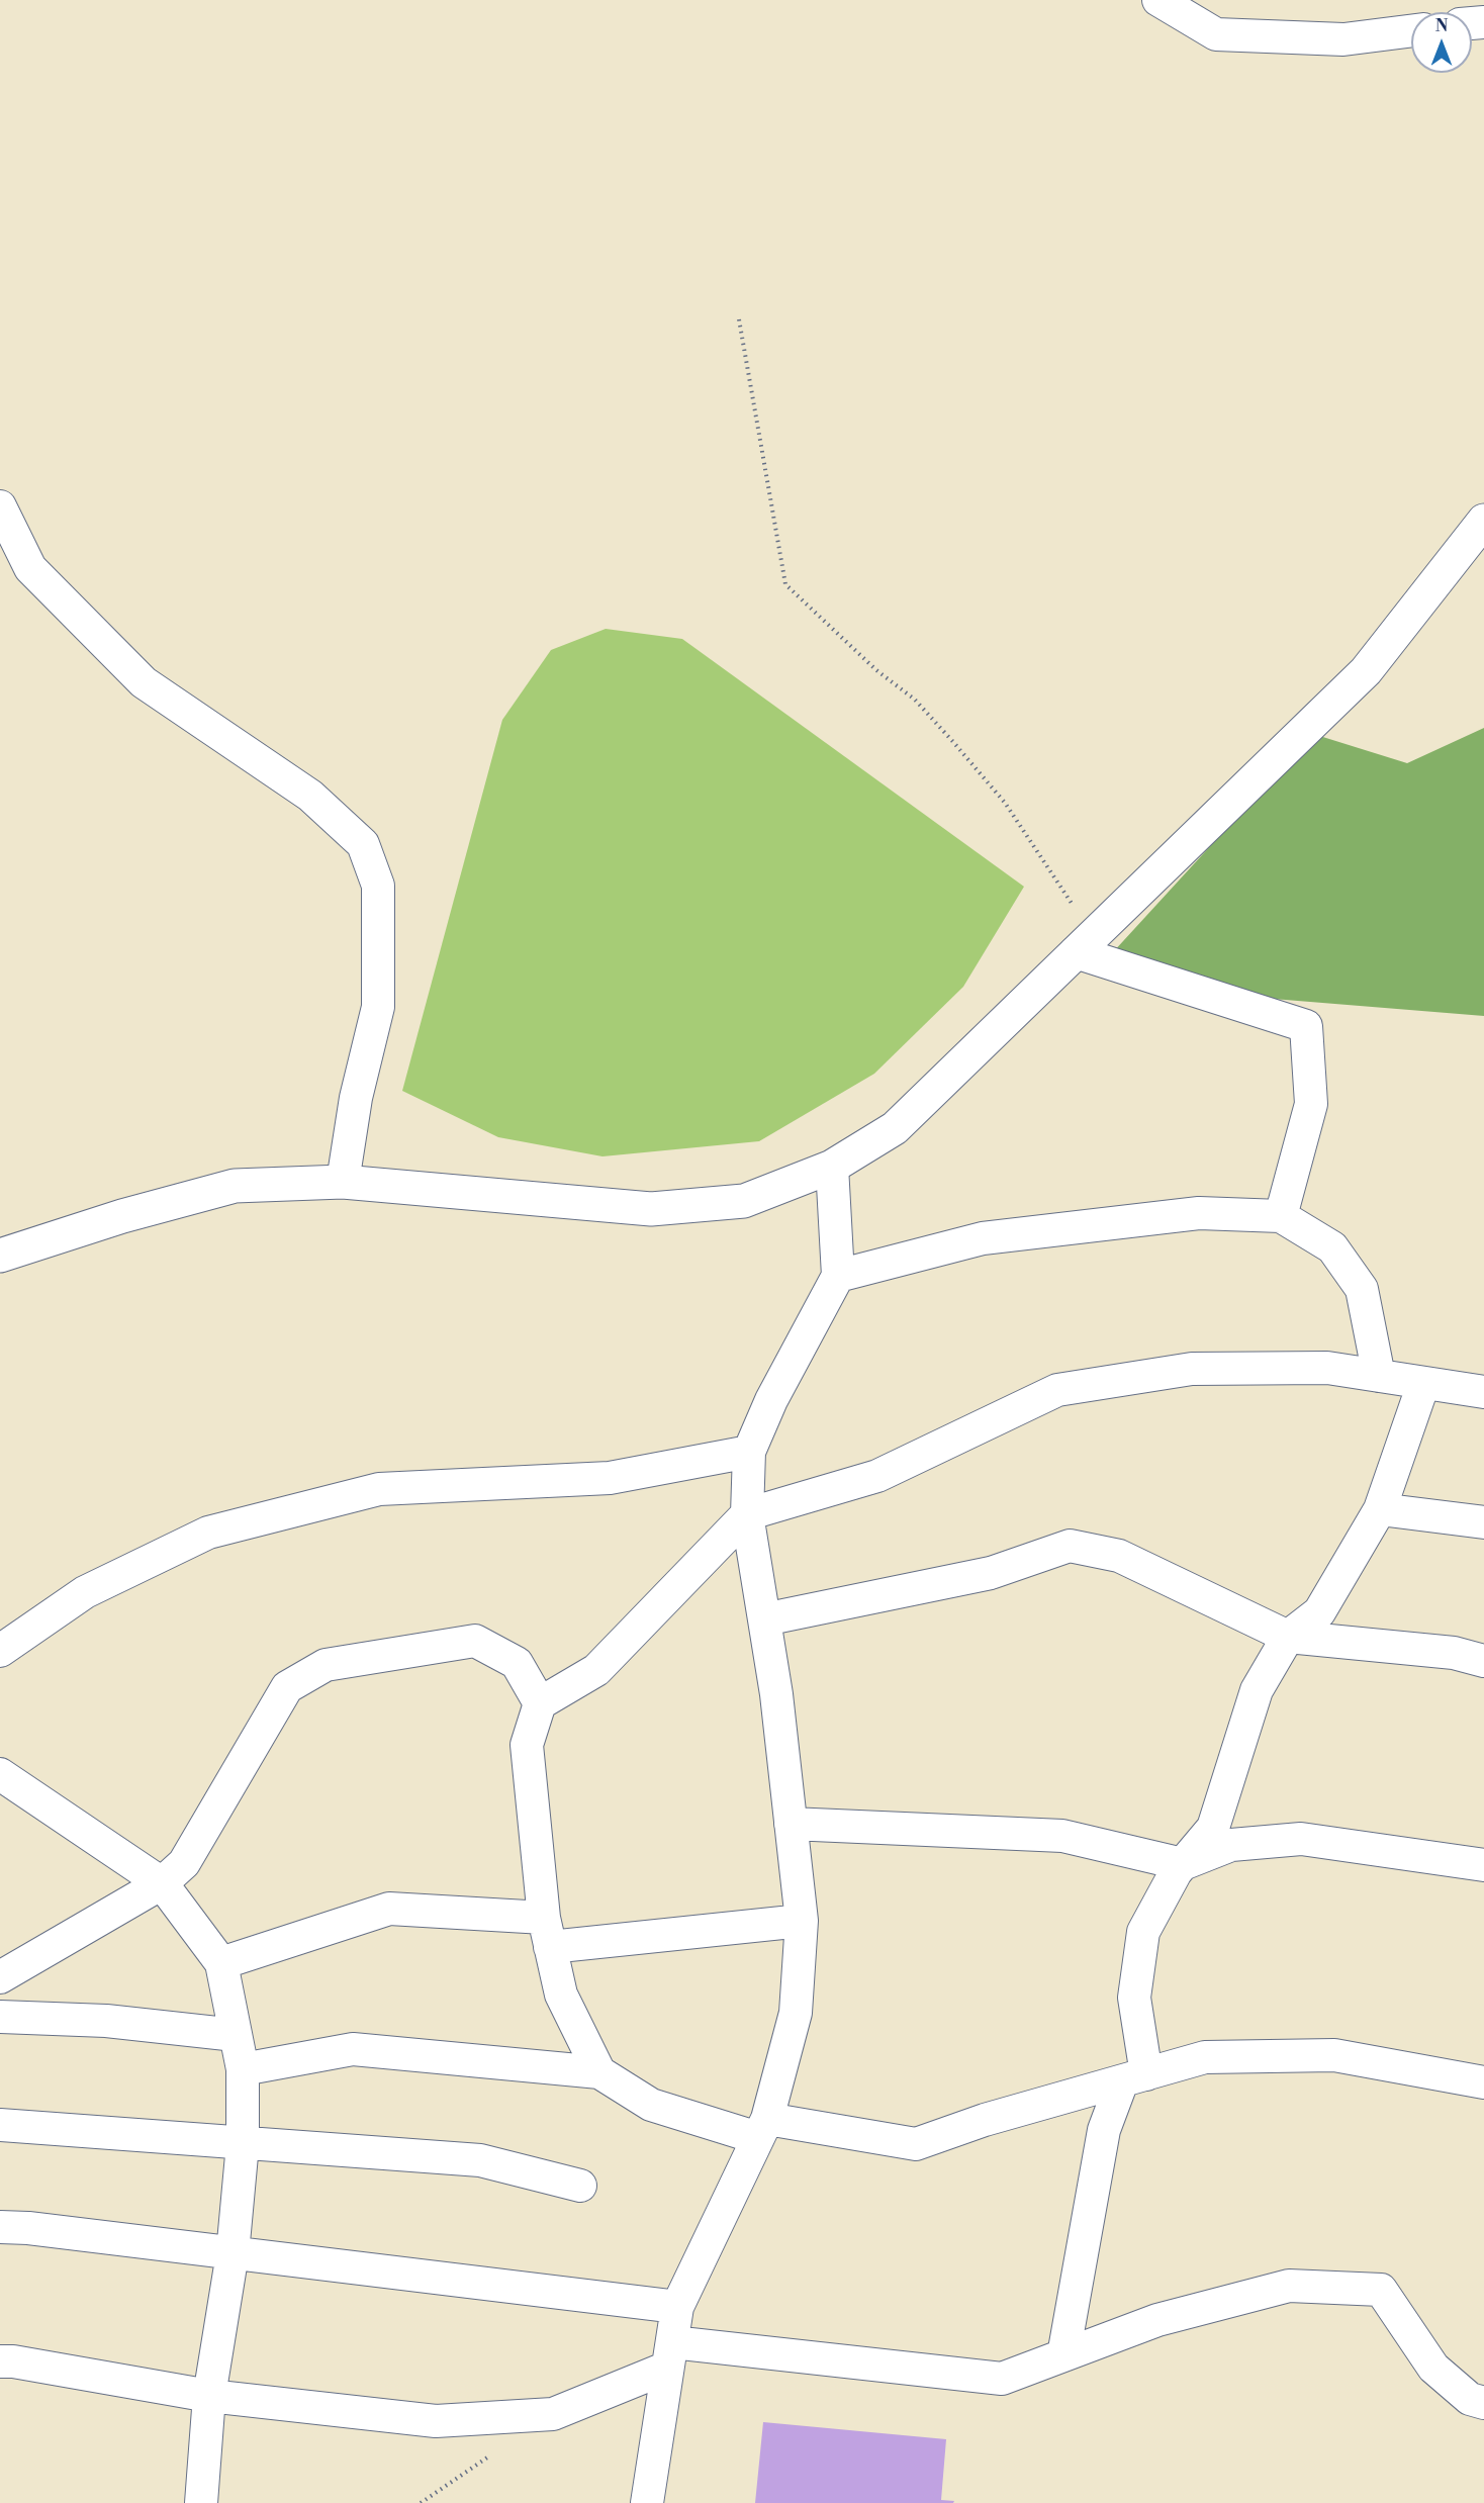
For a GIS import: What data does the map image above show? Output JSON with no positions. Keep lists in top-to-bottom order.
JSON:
{
  "north": "top"
}
